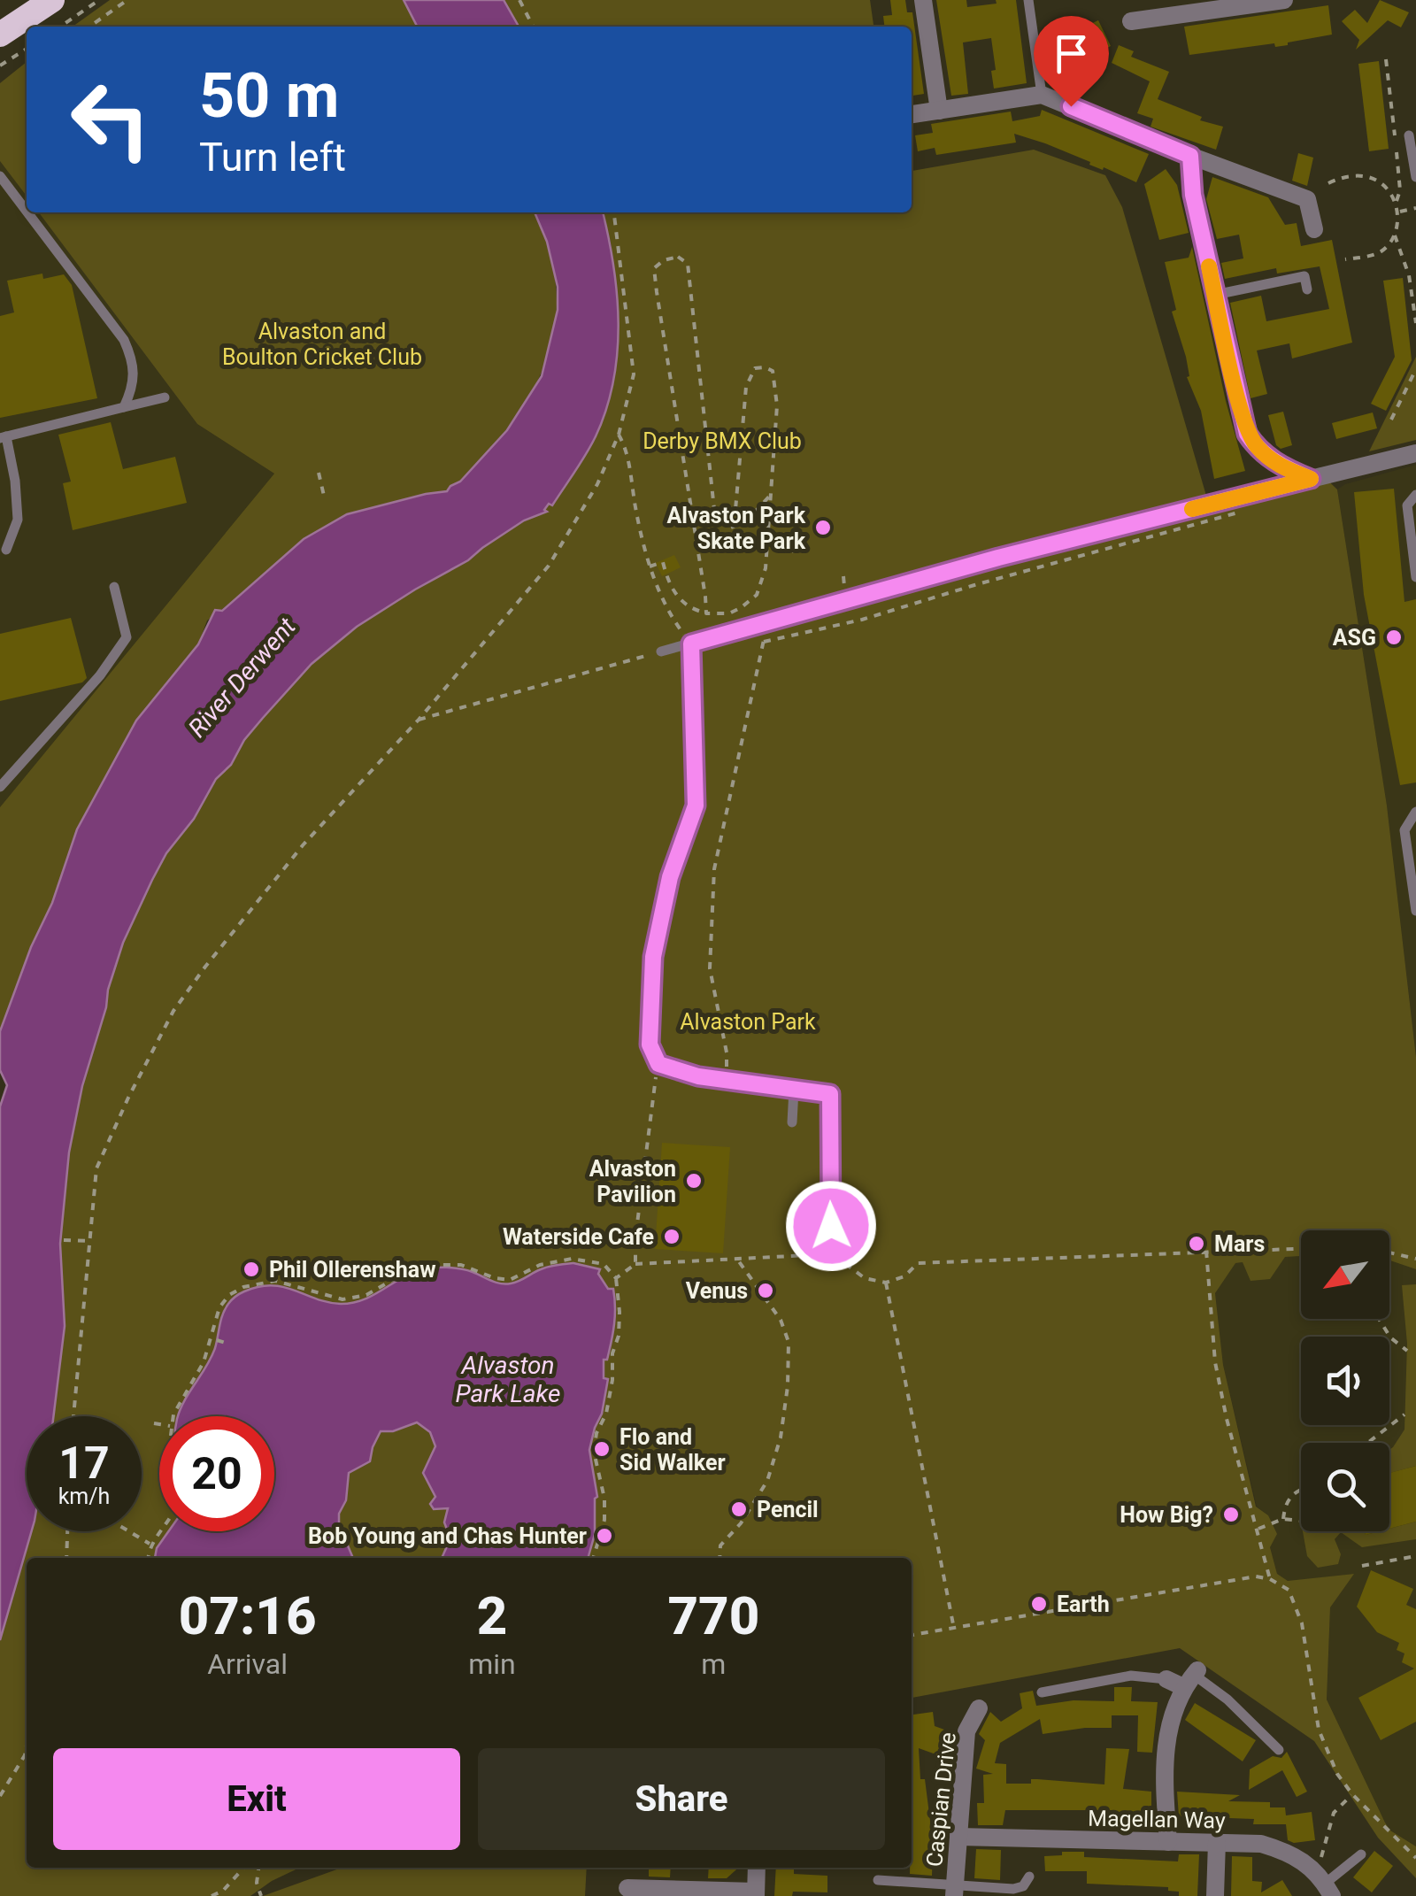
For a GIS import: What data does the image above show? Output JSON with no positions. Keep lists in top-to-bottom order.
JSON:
{
  "streets": {
    "street": ["Caspian Drive", "Magellan Way"]
  },
  "crossings": [
    ["Caspian Drive", "Magellan Way"]
  ],
  "water": ["River Derwent", "Alvaston Park Lake"],
  "parks": ["Alvaston and Boulton Cricket Club", "Derby BMX Club", "Alvaston Park"],
  "places": [
    "Alvaston Park Skate Park",
    "ASG",
    "Alvaston Pavilion",
    "Waterside Cafe",
    "Mars",
    "Phil Ollerenshaw",
    "Venus",
    "Flo and Sid Walker",
    "Pencil",
    "How Big?",
    "Bob Young and Chas Hunter",
    "Earth"
  ],
  "north": "bottom left",
  "page": {
    "turn": ["50 m", "Turn left"],
    "speed": "17 km/h",
    "limit": "20",
    "eta": [
      "07:16",
      "Arrival",
      "2",
      "min",
      "770",
      "m"
    ],
    "buttons": ["Exit", "Share"]
  }
}
